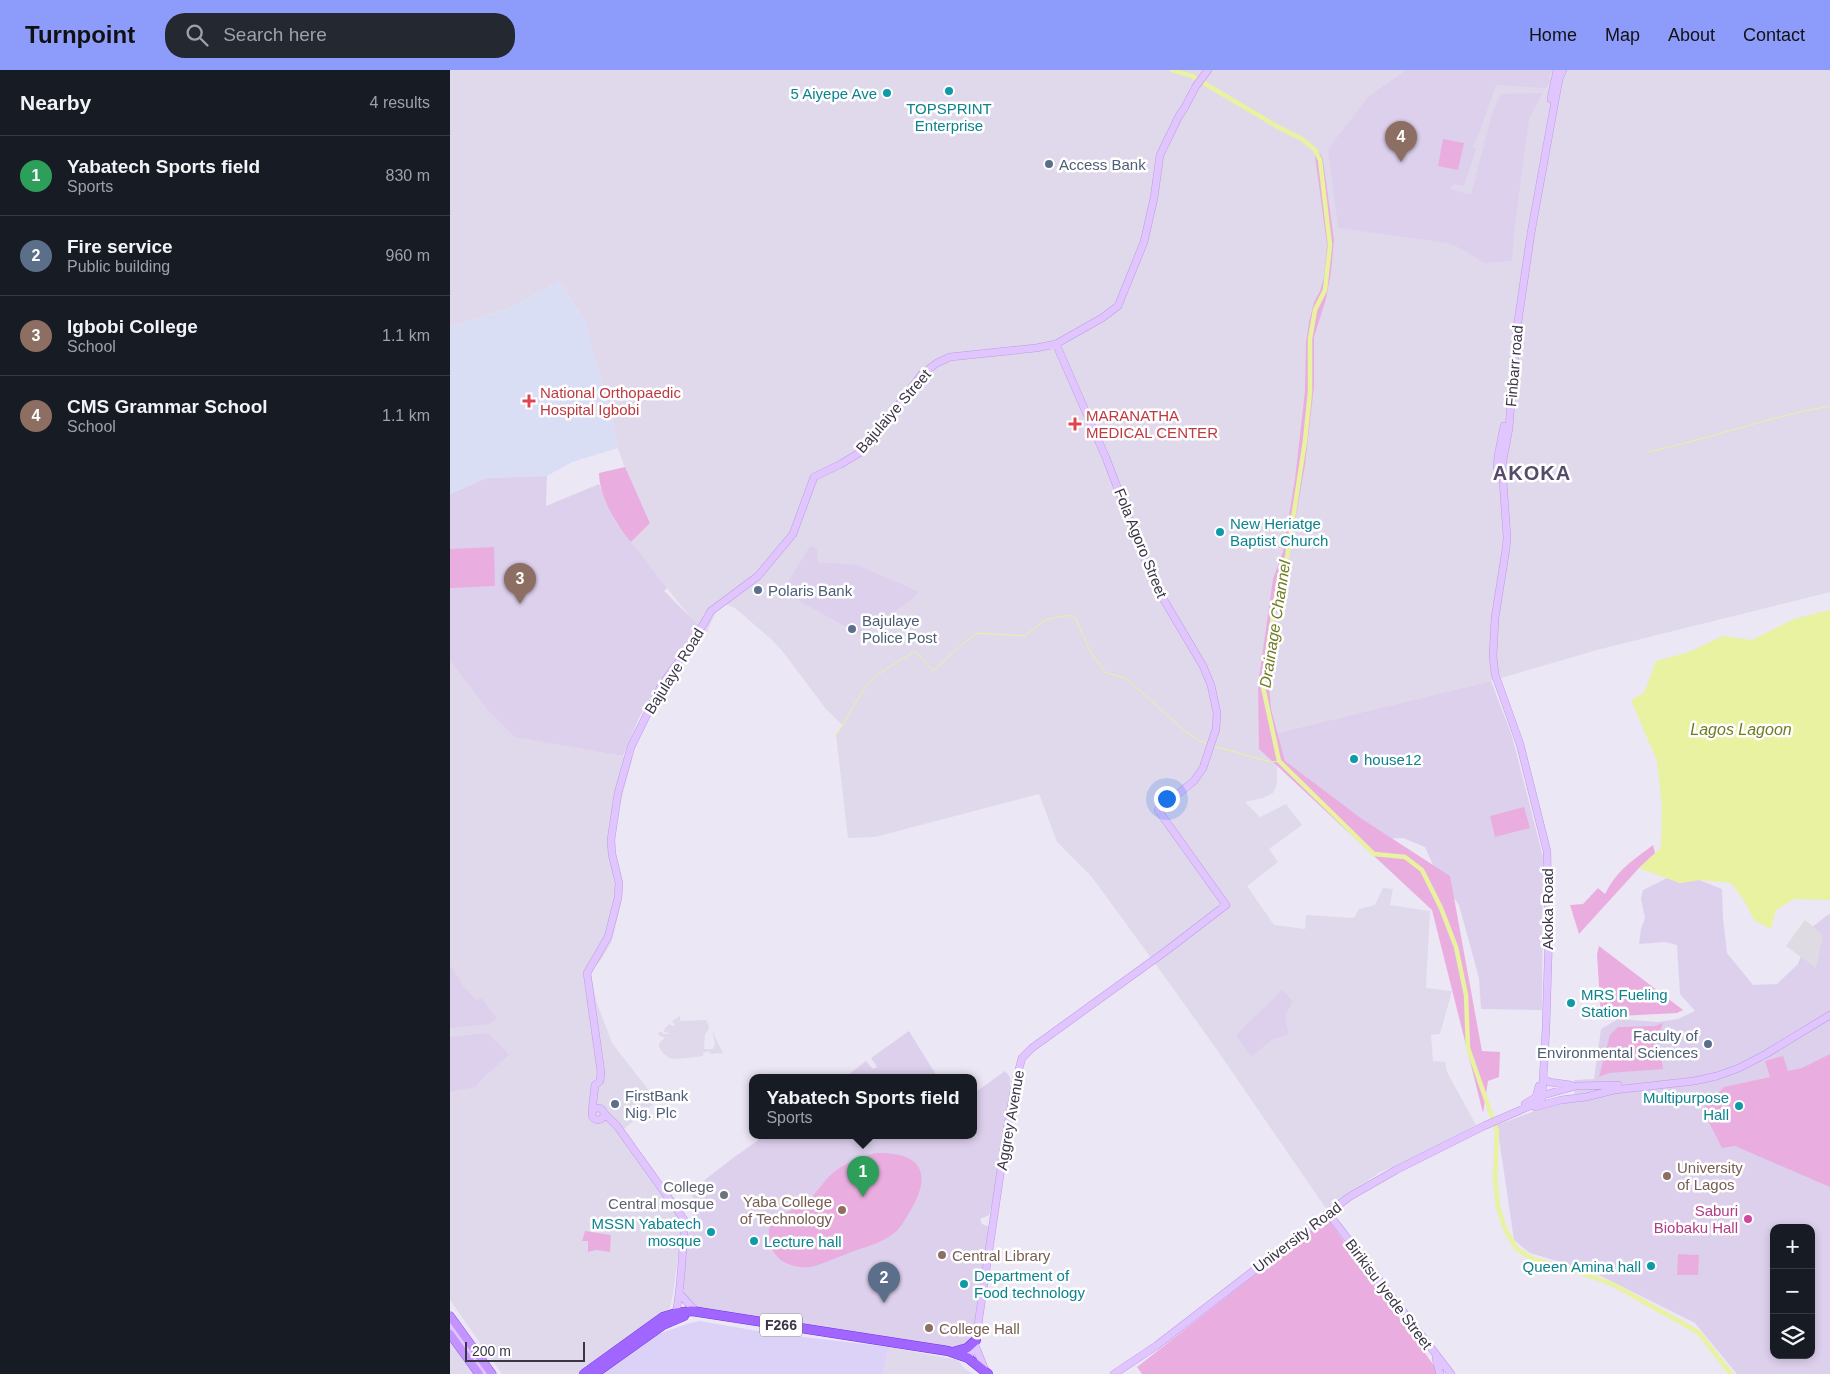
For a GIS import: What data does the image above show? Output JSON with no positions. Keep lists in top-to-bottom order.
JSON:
{
  "streets": {
    "highway": ["F266"],
    "street": [
      "Finbarr road",
      "Bajulaiye Street",
      "Fola Agoro Street",
      "Bajulaye Road",
      "Akoka Road",
      "Aggrey Avenue",
      "University Road",
      "Birikisu Iyede Street"
    ]
  },
  "crossings": [
    ["Finbarr road", "Akoka Road"],
    ["Bajulaiye Street", "Fola Agoro Street"],
    ["Bajulaiye Street", "Bajulaye Road"],
    ["Fola Agoro Street", "Aggrey Avenue"],
    ["University Road", "Birikisu Iyede Street"]
  ],
  "districts": ["AKOKA"],
  "water": ["Drainage Channel", "Lagos Lagoon"],
  "places": {
    "other": [
      "TOPSPRINT Enterprise",
      "5 Aiyepe Ave",
      "Access Bank",
      "New Heriatge Baptist Church",
      "Polaris Bank",
      "Bajulaye Police Post",
      "house12",
      "MRS Fueling Station",
      "Faculty of Environmental Sciences",
      "FirstBank Nig. Plc",
      "Multipurpose Hall",
      "University of Lagos",
      "College Central mosque",
      "Yaba College of Technology",
      "Saburi Biobaku Hall",
      "MSSN Yabatech mosque",
      "Lecture hall",
      "Central Library",
      "Queen Amina hall",
      "Department of Food technology",
      "College Hall"
    ],
    "health": ["National Orthopaedic Hospital Igbobi", "MARANATHA MEDICAL CENTER"]
  },
  "scale_bar": "200 m",
  "page": {
    "header": "Turnpoint",
    "search": "Search here",
    "nav": [
      "Home",
      "Map",
      "About",
      "Contact"
    ],
    "heading": ["Nearby", "4 results"],
    "pins": [
      "4",
      "3",
      "1",
      "2"
    ],
    "list": [
      {
        "mark": "1",
        "name": "Yabatech Sports field",
        "note": "Sports",
        "value": "830 m"
      },
      {
        "mark": "2",
        "name": "Fire service",
        "note": "Public building",
        "value": "960 m"
      },
      {
        "mark": "3",
        "name": "Igbobi College",
        "note": "School",
        "value": "1.1 km"
      },
      {
        "mark": "4",
        "name": "CMS Grammar School",
        "note": "School",
        "value": "1.1 km"
      }
    ],
    "popup": ["Yabatech Sports field", "Sports"],
    "map_buttons": ["+", "−"],
    "scale": "200 m"
  }
}
